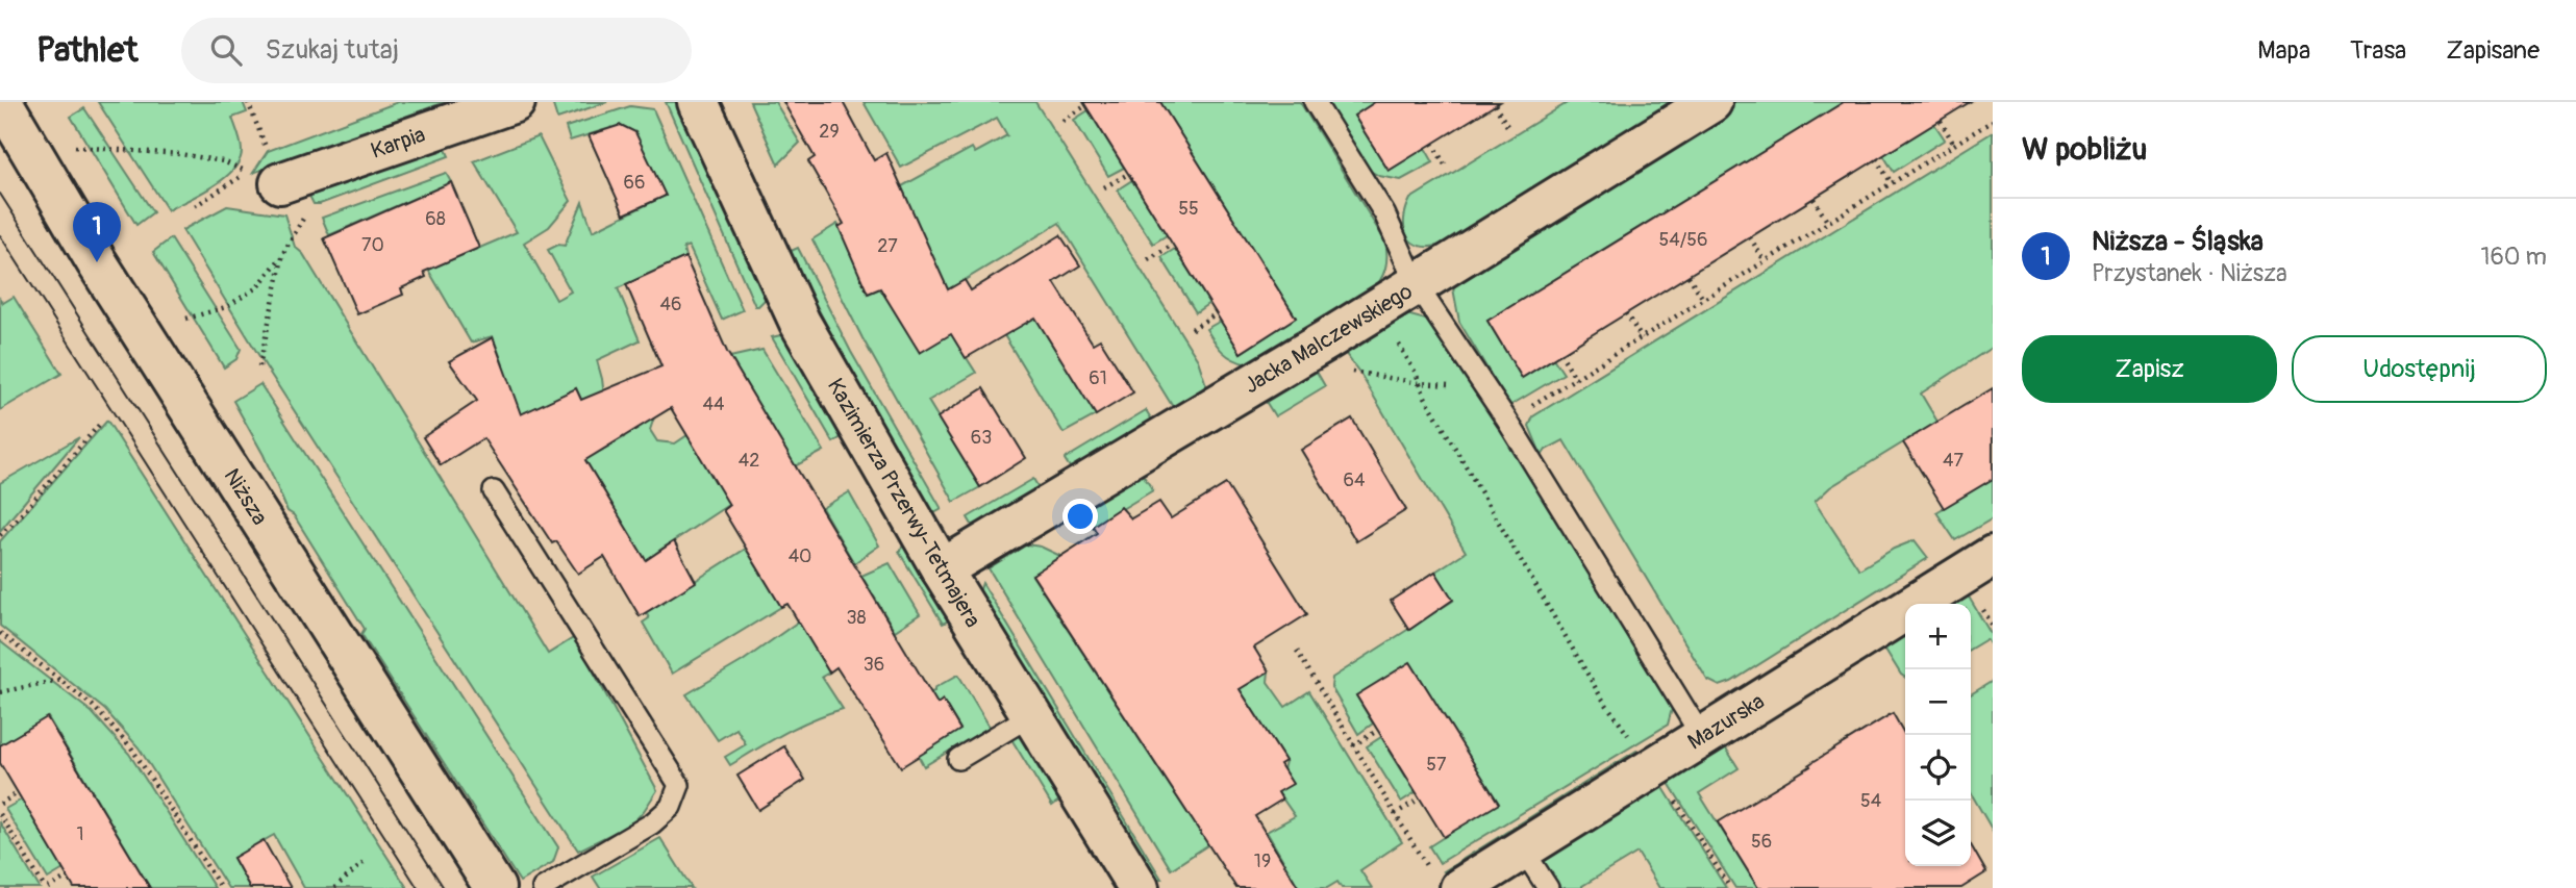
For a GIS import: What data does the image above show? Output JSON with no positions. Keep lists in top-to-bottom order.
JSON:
{
  "streets": {
    "street": [
      "Karpia",
      "Jacka Malczewskiego",
      "Niższa",
      "Kazimierza Przerwy-Tetmajera",
      "Mazurska"
    ]
  },
  "crossings": [
    ["Jacka Malczewskiego", "Kazimierza Przerwy-Tetmajera"]
  ],
  "house_numbers": [
    "29",
    "66",
    "55",
    "68",
    "54/56",
    "70",
    "27",
    "46",
    "61",
    "44",
    "63",
    "42",
    "47",
    "64",
    "40",
    "38",
    "36",
    "57",
    "54",
    "1",
    "56",
    "19"
  ],
  "page": {
    "header": "Pathlet",
    "search": "Szukaj tutaj",
    "nav": ["Mapa", "Trasa", "Zapisane"],
    "heading": "W pobliżu",
    "list": [
      {
        "mark": "1",
        "name": "Niższa - Śląska",
        "note": "Przystanek · Niższa",
        "value": "160 m"
      }
    ],
    "pins": "1",
    "buttons": ["Zapisz", "Udostępnij"],
    "map_buttons": ["+", "−"]
  }
}
